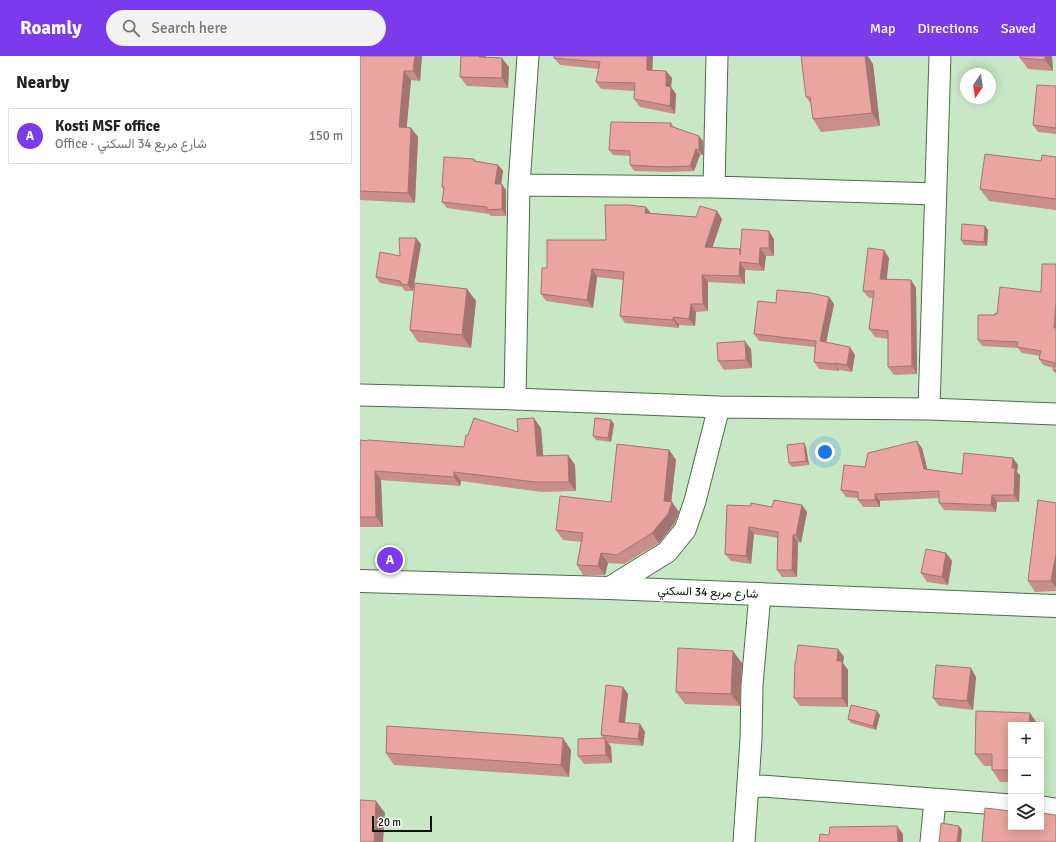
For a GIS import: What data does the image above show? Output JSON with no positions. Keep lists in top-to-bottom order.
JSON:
{
  "streets": {
    "street": ["شارع مربع 34 السكني"]
  },
  "scale_bar": "20 m",
  "north": "bottom",
  "page": {
    "header": "Roamly",
    "search": "Search here",
    "nav": ["Map", "Directions", "Saved"],
    "heading": "Nearby",
    "list": [
      {
        "mark": "A",
        "name": "Kosti MSF office",
        "note": "Office · شارع مربع 34 السكني",
        "value": "150 m"
      }
    ],
    "pins": "A",
    "map_buttons": ["+", "−"],
    "scale": "20 m"
  }
}
